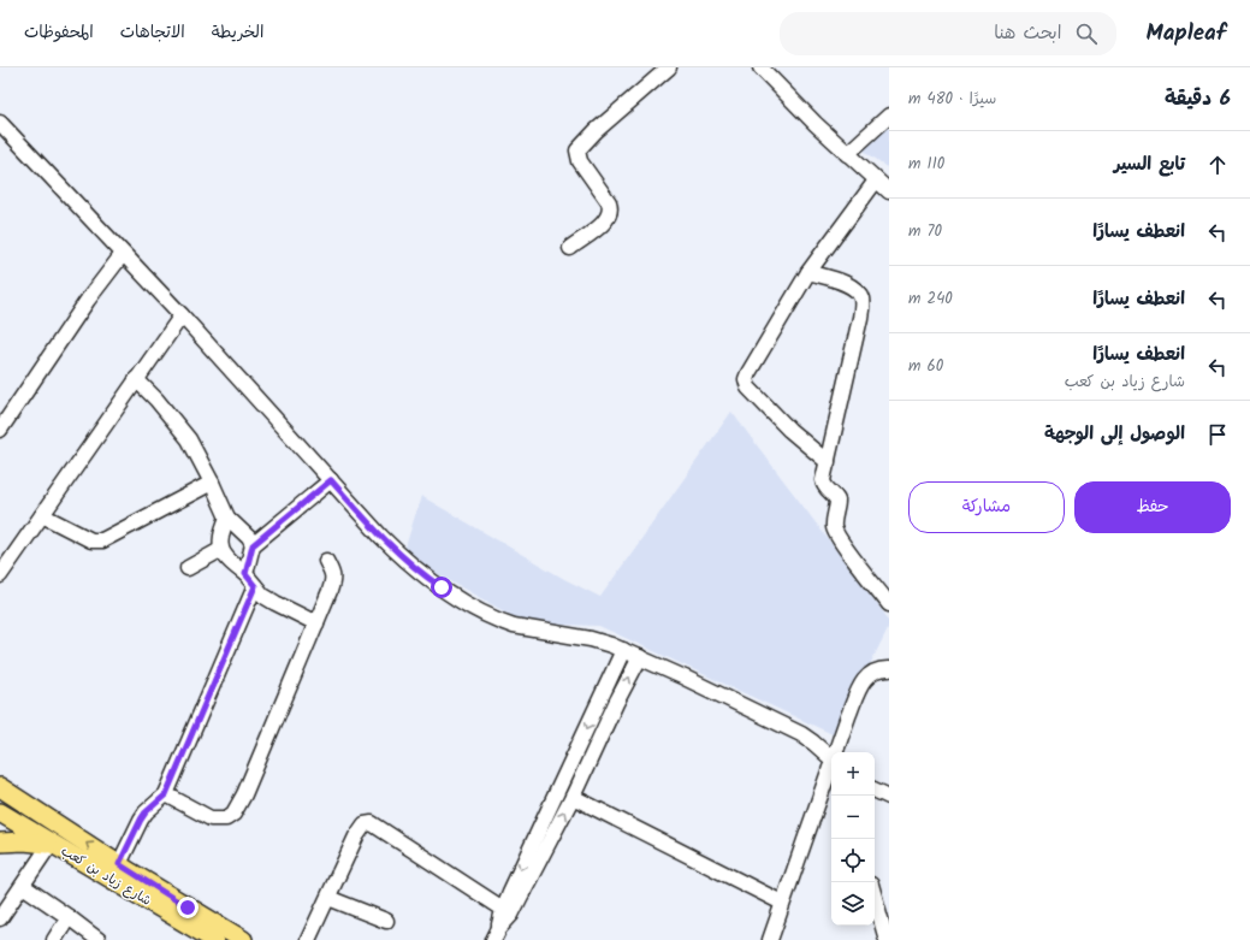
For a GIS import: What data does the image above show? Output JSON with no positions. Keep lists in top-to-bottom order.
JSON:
{
  "streets": {
    "main road": ["شارع زياد بن كعب"]
  },
  "page": {
    "header": "Mapleaf",
    "search": "ابحث هنا",
    "nav": ["الخريطة", "الاتجاهات", "المحفوظات"],
    "heading": ["6 دقيقة", "سيرًا · 480 m"],
    "list": [
      ["تابع السير", "110 m"],
      ["انعطف يسارًا", "70 m"],
      ["انعطف يسارًا", "240 m"],
      ["انعطف يسارًا", "شارع زياد بن كعب", "60 m"],
      "الوصول إلى الوجهة"
    ],
    "buttons": ["حفظ", "مشاركة"],
    "map_buttons": ["+", "−"]
  }
}
